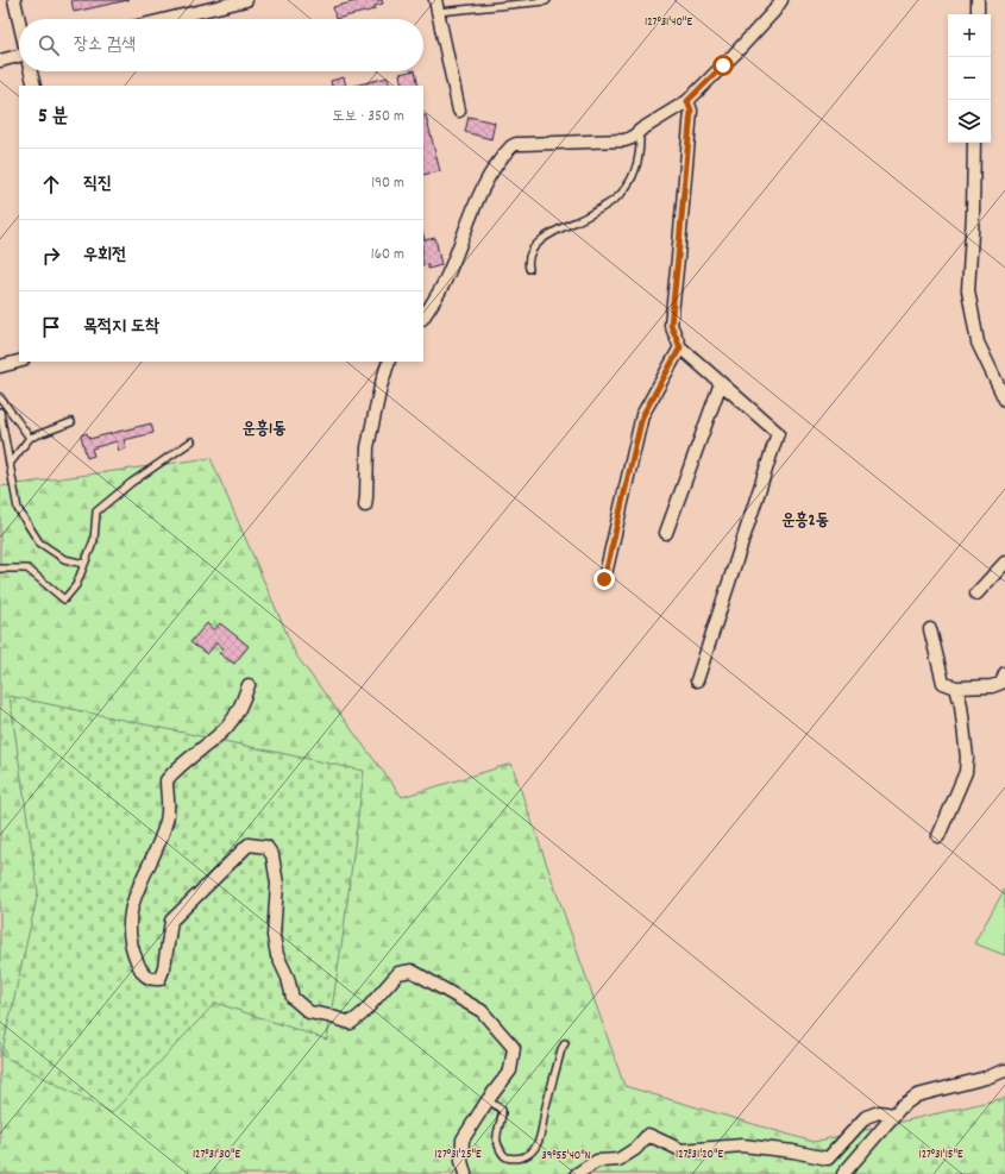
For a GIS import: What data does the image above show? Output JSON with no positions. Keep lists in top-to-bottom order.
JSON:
{
  "districts": ["운흥1동", "운흥2동"],
  "page": {
    "map_buttons": ["+", "−"],
    "search": "장소 검색",
    "heading": ["5 분", "도보 · 350 m"],
    "list": [
      ["직진", "190 m"],
      ["우회전", "160 m"],
      "목적지 도착"
    ]
  },
  "coordinates": [
    "127°31'40\"E",
    "127°31'30\"E",
    "127°31'25\"E",
    "127°31'20\"E",
    "127°31'15\"E",
    "39°55'40\"N"
  ]
}
